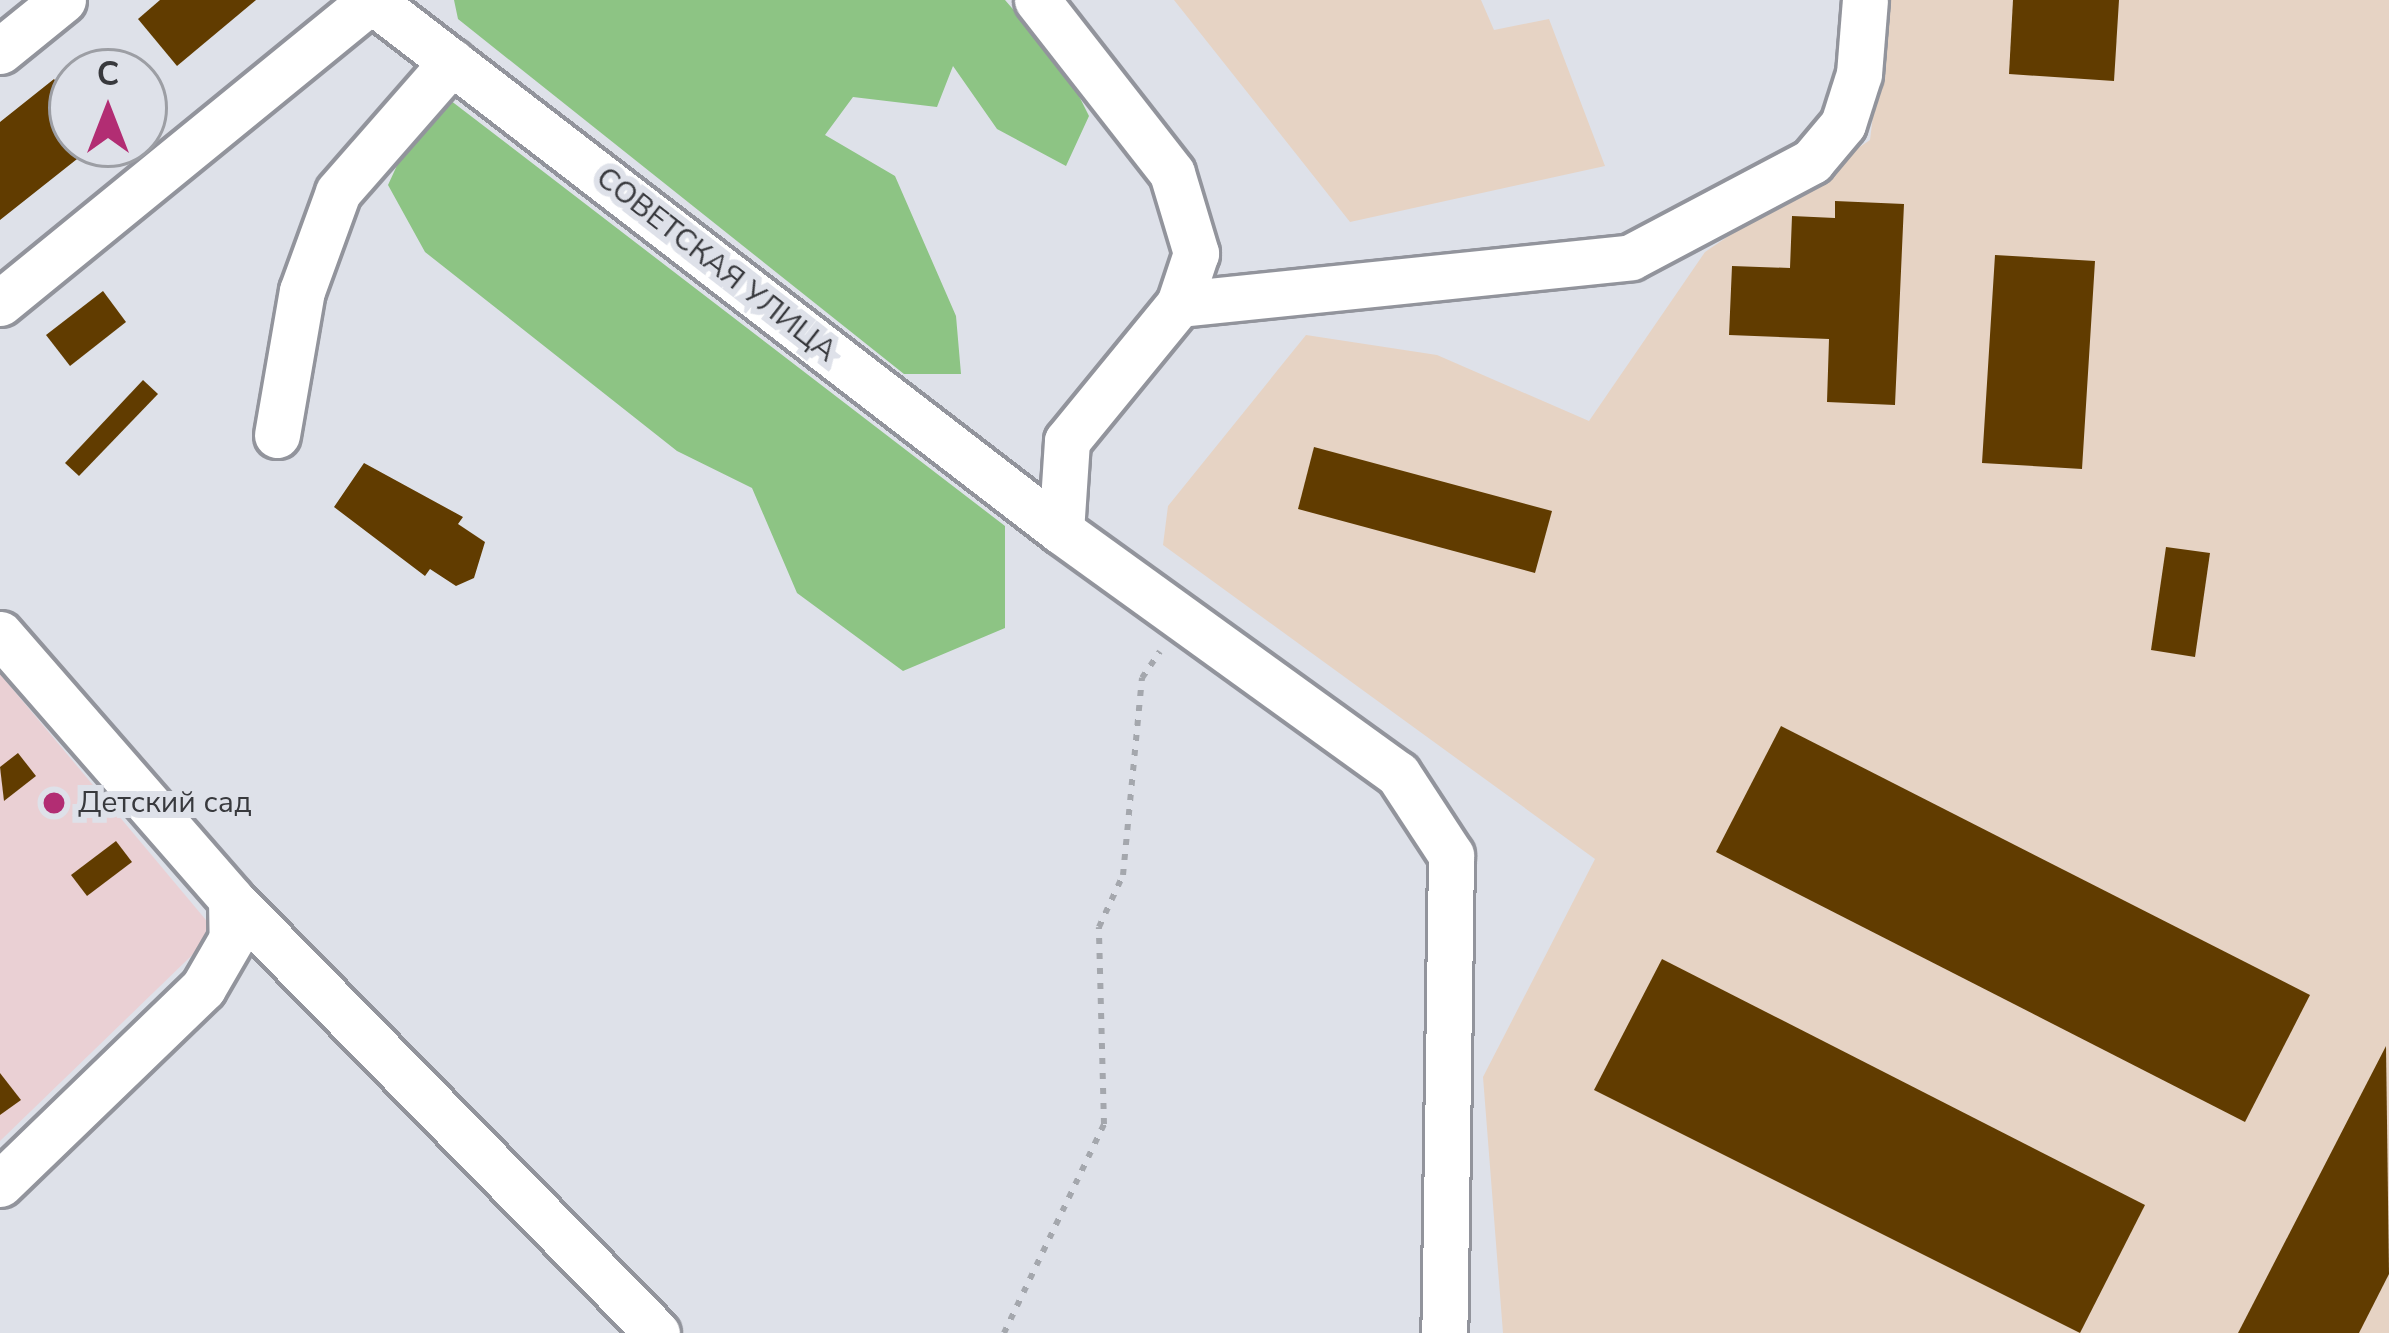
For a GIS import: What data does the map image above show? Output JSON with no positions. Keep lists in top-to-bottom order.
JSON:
{
  "streets": {
    "street": ["СОВЕТСКАЯ УЛИЦА"]
  },
  "places": ["Детский сад"],
  "north": "top"
}
